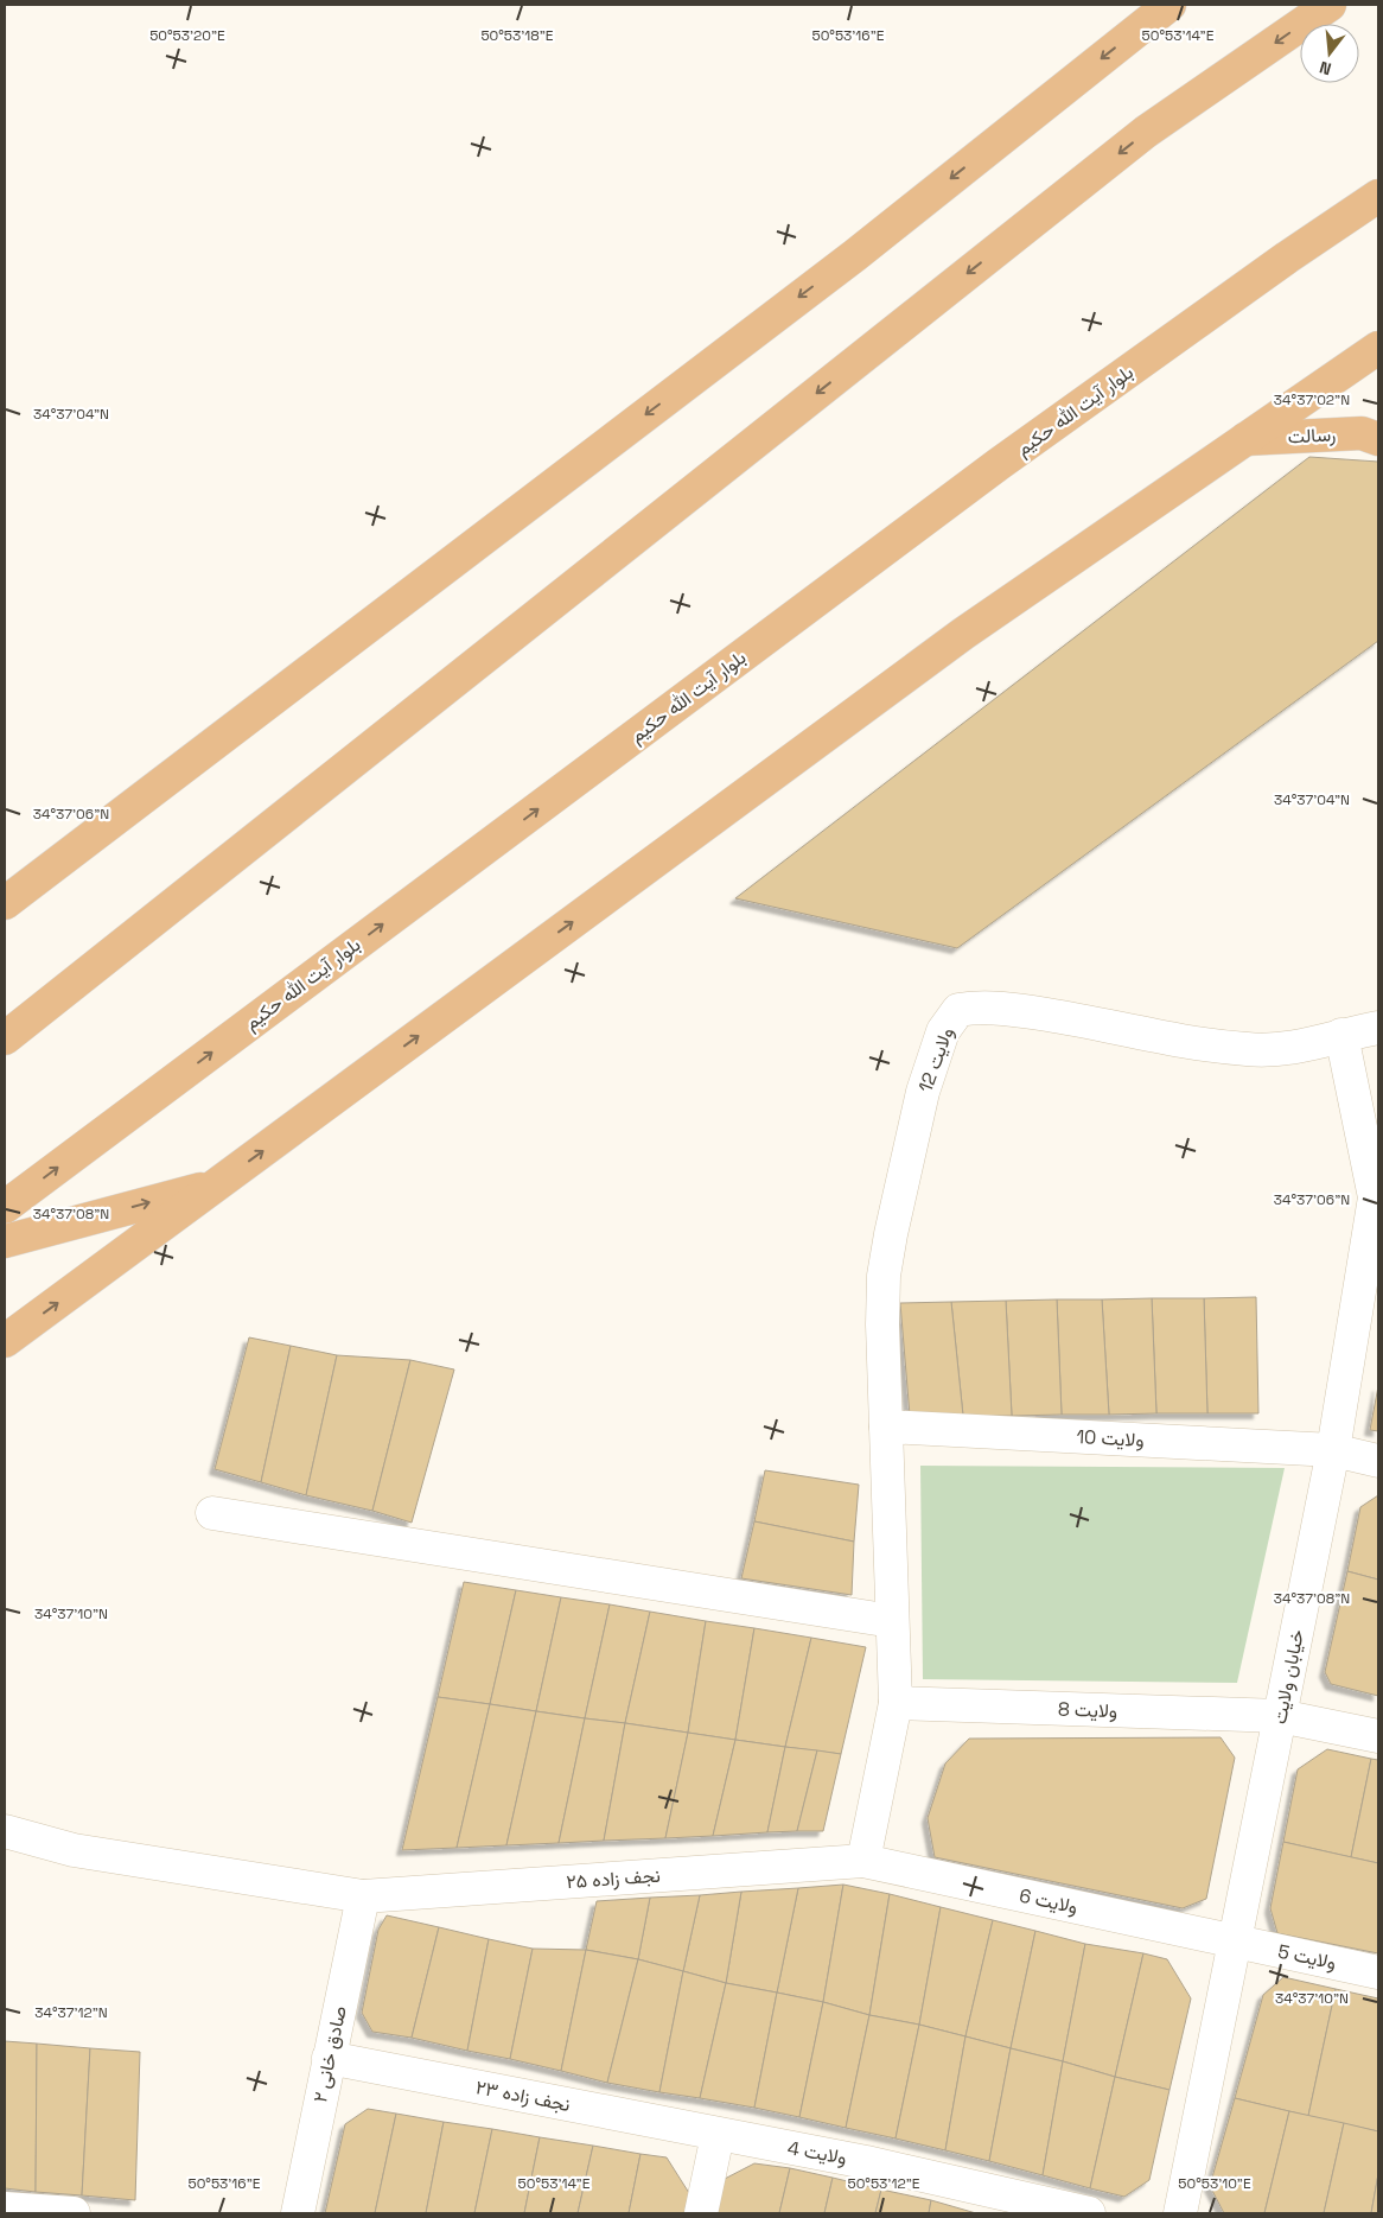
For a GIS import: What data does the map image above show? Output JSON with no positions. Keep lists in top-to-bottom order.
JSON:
{
  "streets": {
    "main road": ["بلوار آیت الله حکیم", "رسالت"],
    "street": [
      "ولایت 12",
      "ولایت 10",
      "خیابان ولایت",
      "ولایت 8",
      "نجف زاده ۲۵",
      "ولایت 6",
      "ولایت 5",
      "صادق خانی ۲",
      "نجف زاده ۲۳",
      "ولایت 4"
    ]
  },
  "crossings": [
    ["ولایت 12", "ولایت 10"],
    ["ولایت 12", "خیابان ولایت"],
    ["ولایت 10", "خیابان ولایت"],
    ["خیابان ولایت", "ولایت 8"],
    ["خیابان ولایت", "ولایت 6"],
    ["خیابان ولایت", "ولایت 5"],
    ["نجف زاده ۲۵", "ولایت 6"],
    ["نجف زاده ۲۵", "صادق خانی ۲"],
    ["ولایت 6", "ولایت 5"],
    ["صادق خانی ۲", "نجف زاده ۲۳"],
    ["نجف زاده ۲۳", "ولایت 4"]
  ],
  "north": "bottom",
  "coordinates": [
    "50°53'20\"E",
    "50°53'18\"E",
    "50°53'16\"E",
    "50°53'14\"E",
    "34°37'02\"N",
    "34°37'04\"N",
    "34°37'06\"N",
    "34°37'08\"N",
    "34°37'10\"N",
    "34°37'12\"N",
    "50°53'12\"E",
    "50°53'10\"E"
  ]
}
